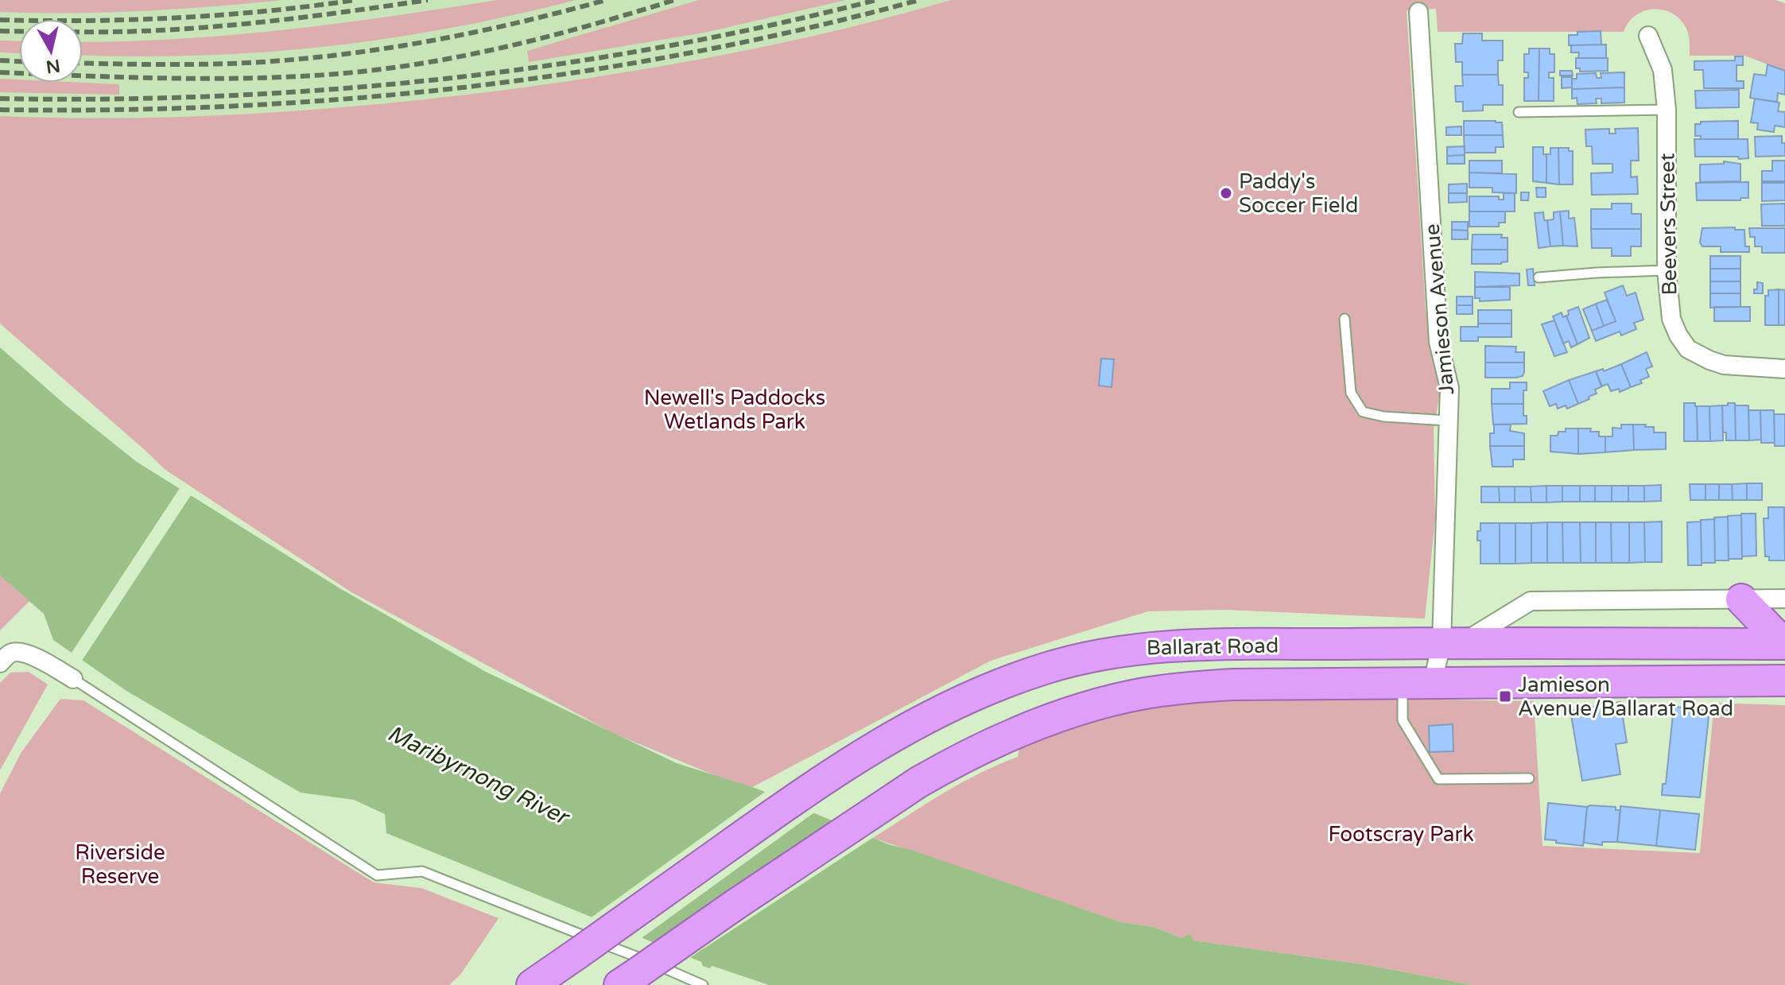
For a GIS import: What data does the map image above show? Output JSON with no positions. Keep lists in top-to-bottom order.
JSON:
{
  "streets": {
    "highway": ["Ballarat Road"],
    "street": ["Beevers Street", "Jamieson Avenue"]
  },
  "crossings": [
    ["Jamieson Avenue", "Ballarat Road"]
  ],
  "water": ["Maribyrnong River"],
  "parks": ["Newell's Paddocks Wetlands Park", "Footscray Park", "Riverside Reserve"],
  "places": {
    "other": ["Paddy's Soccer Field"],
    "transit": ["Jamieson Avenue/Ballarat Road"]
  },
  "north": "bottom"
}
